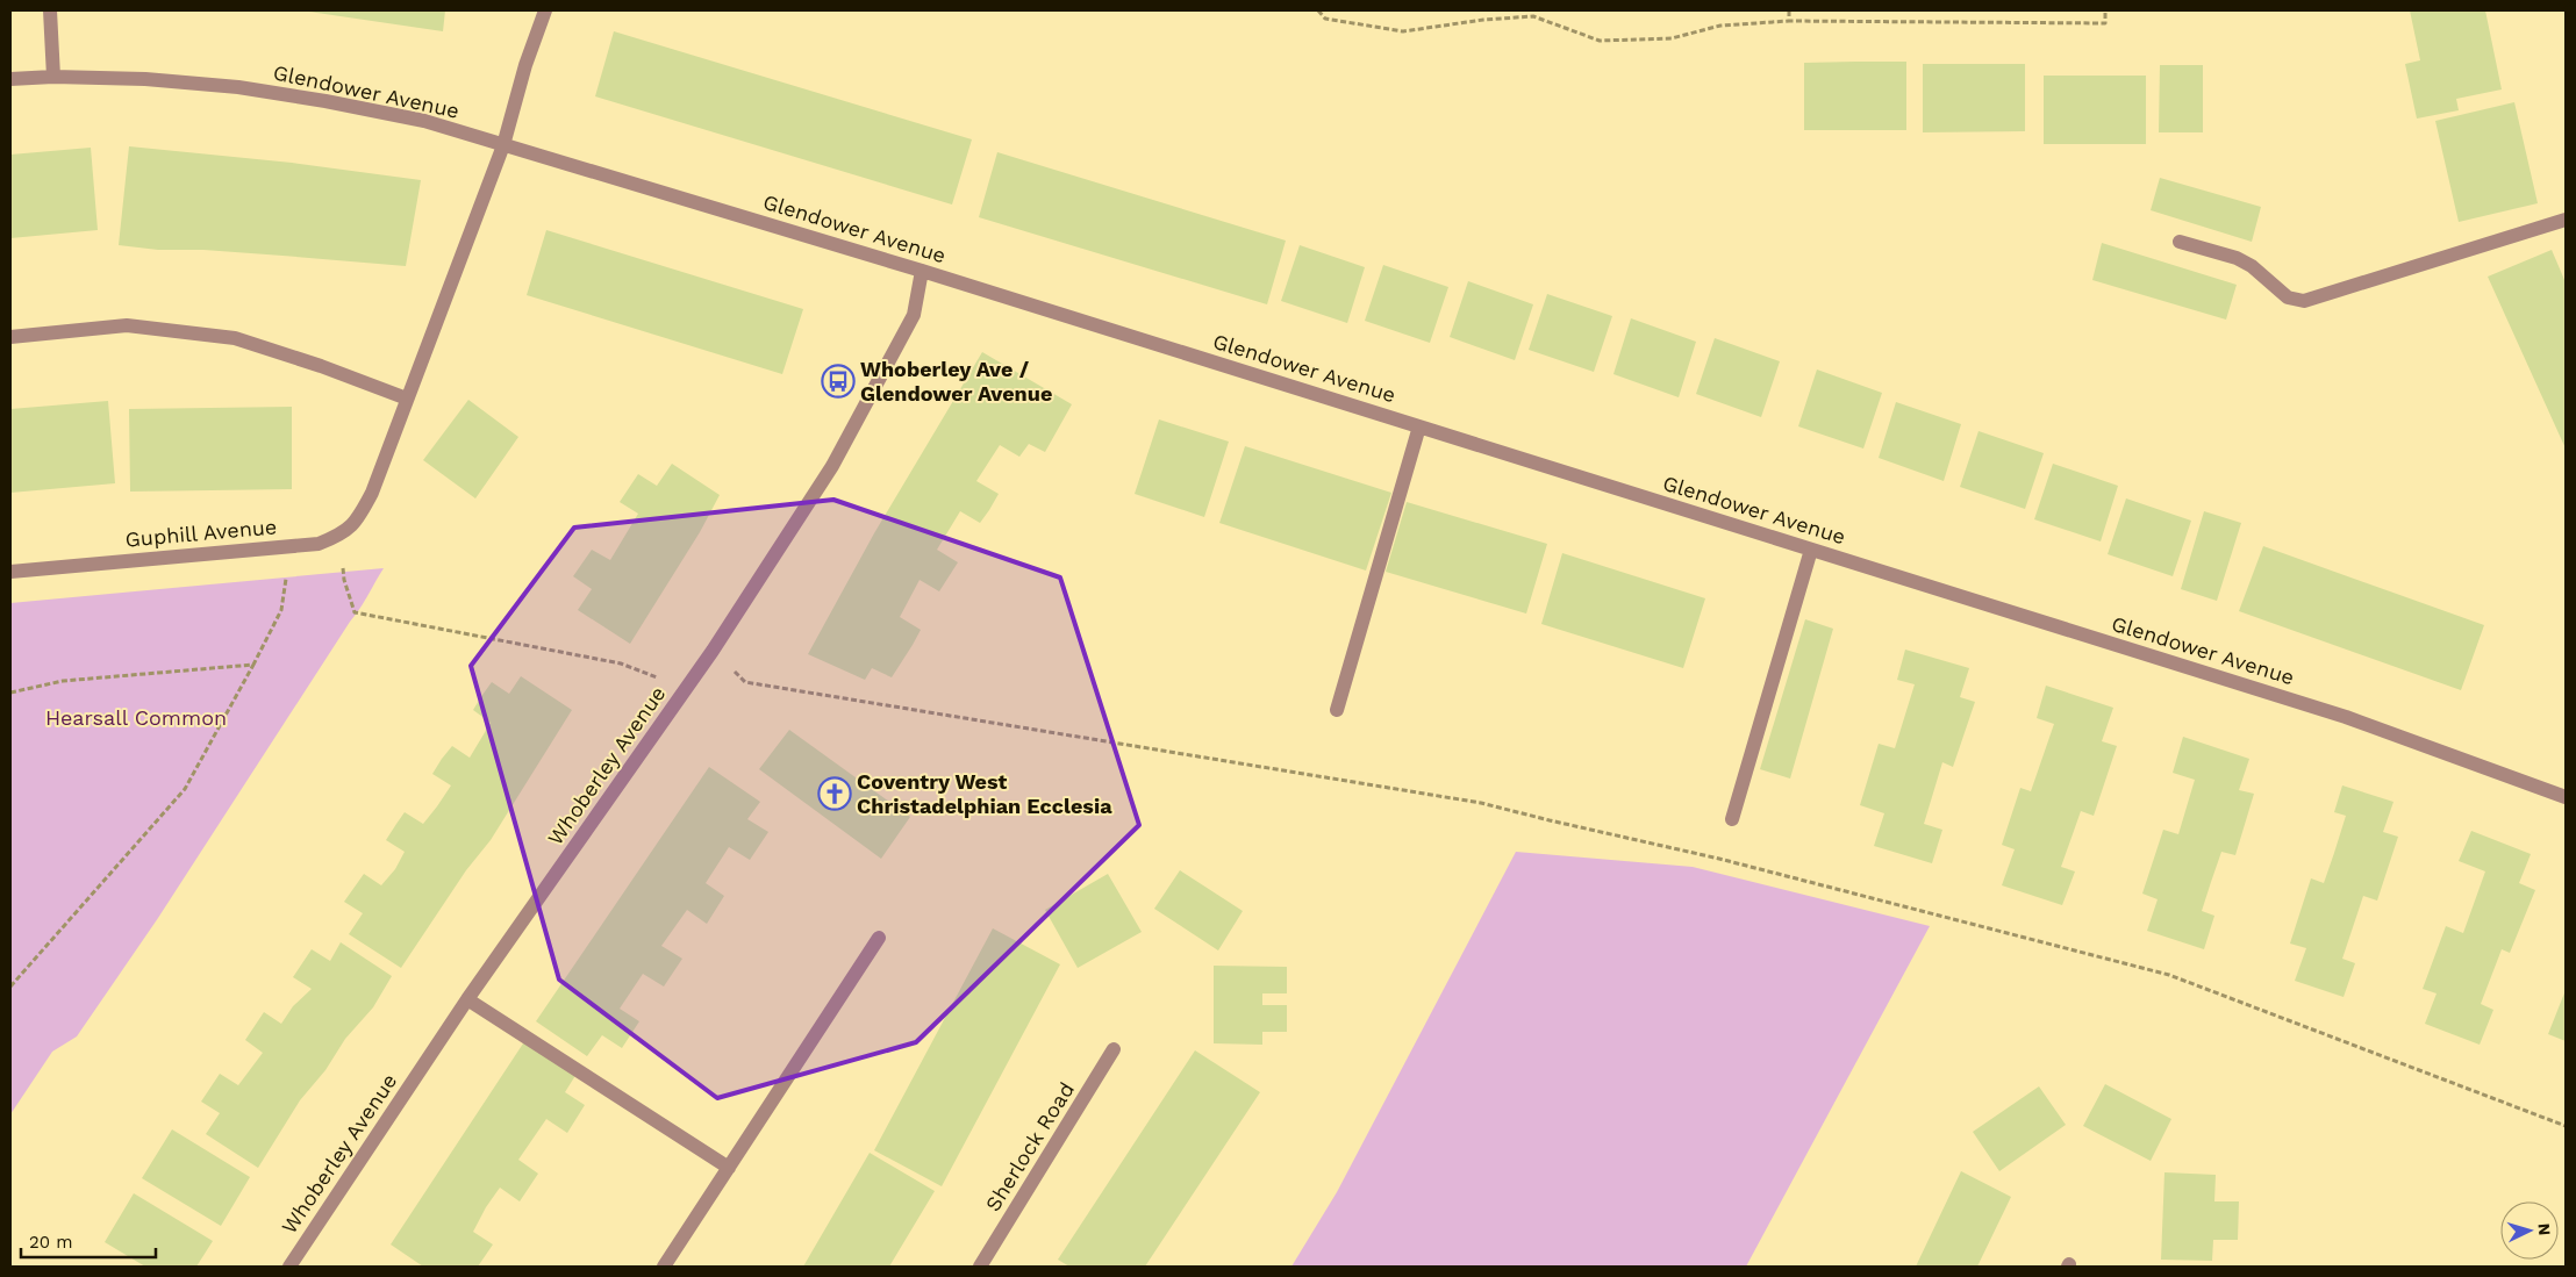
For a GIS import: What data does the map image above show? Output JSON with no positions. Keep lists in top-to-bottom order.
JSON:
{
  "streets": {
    "street": [
      "Glendower Avenue",
      "Guphill Avenue",
      "Whoberley Avenue",
      "Sherlock Road"
    ]
  },
  "crossings": [
    ["Glendower Avenue", "Whoberley Avenue"]
  ],
  "parks": ["Hearsall Common"],
  "places": {
    "bus stop": ["Whoberley Ave / Glendower Avenue"],
    "church": ["Coventry West Christadelphian Ecclesia"]
  },
  "scale_bar": "20 m",
  "north": "right"
}
